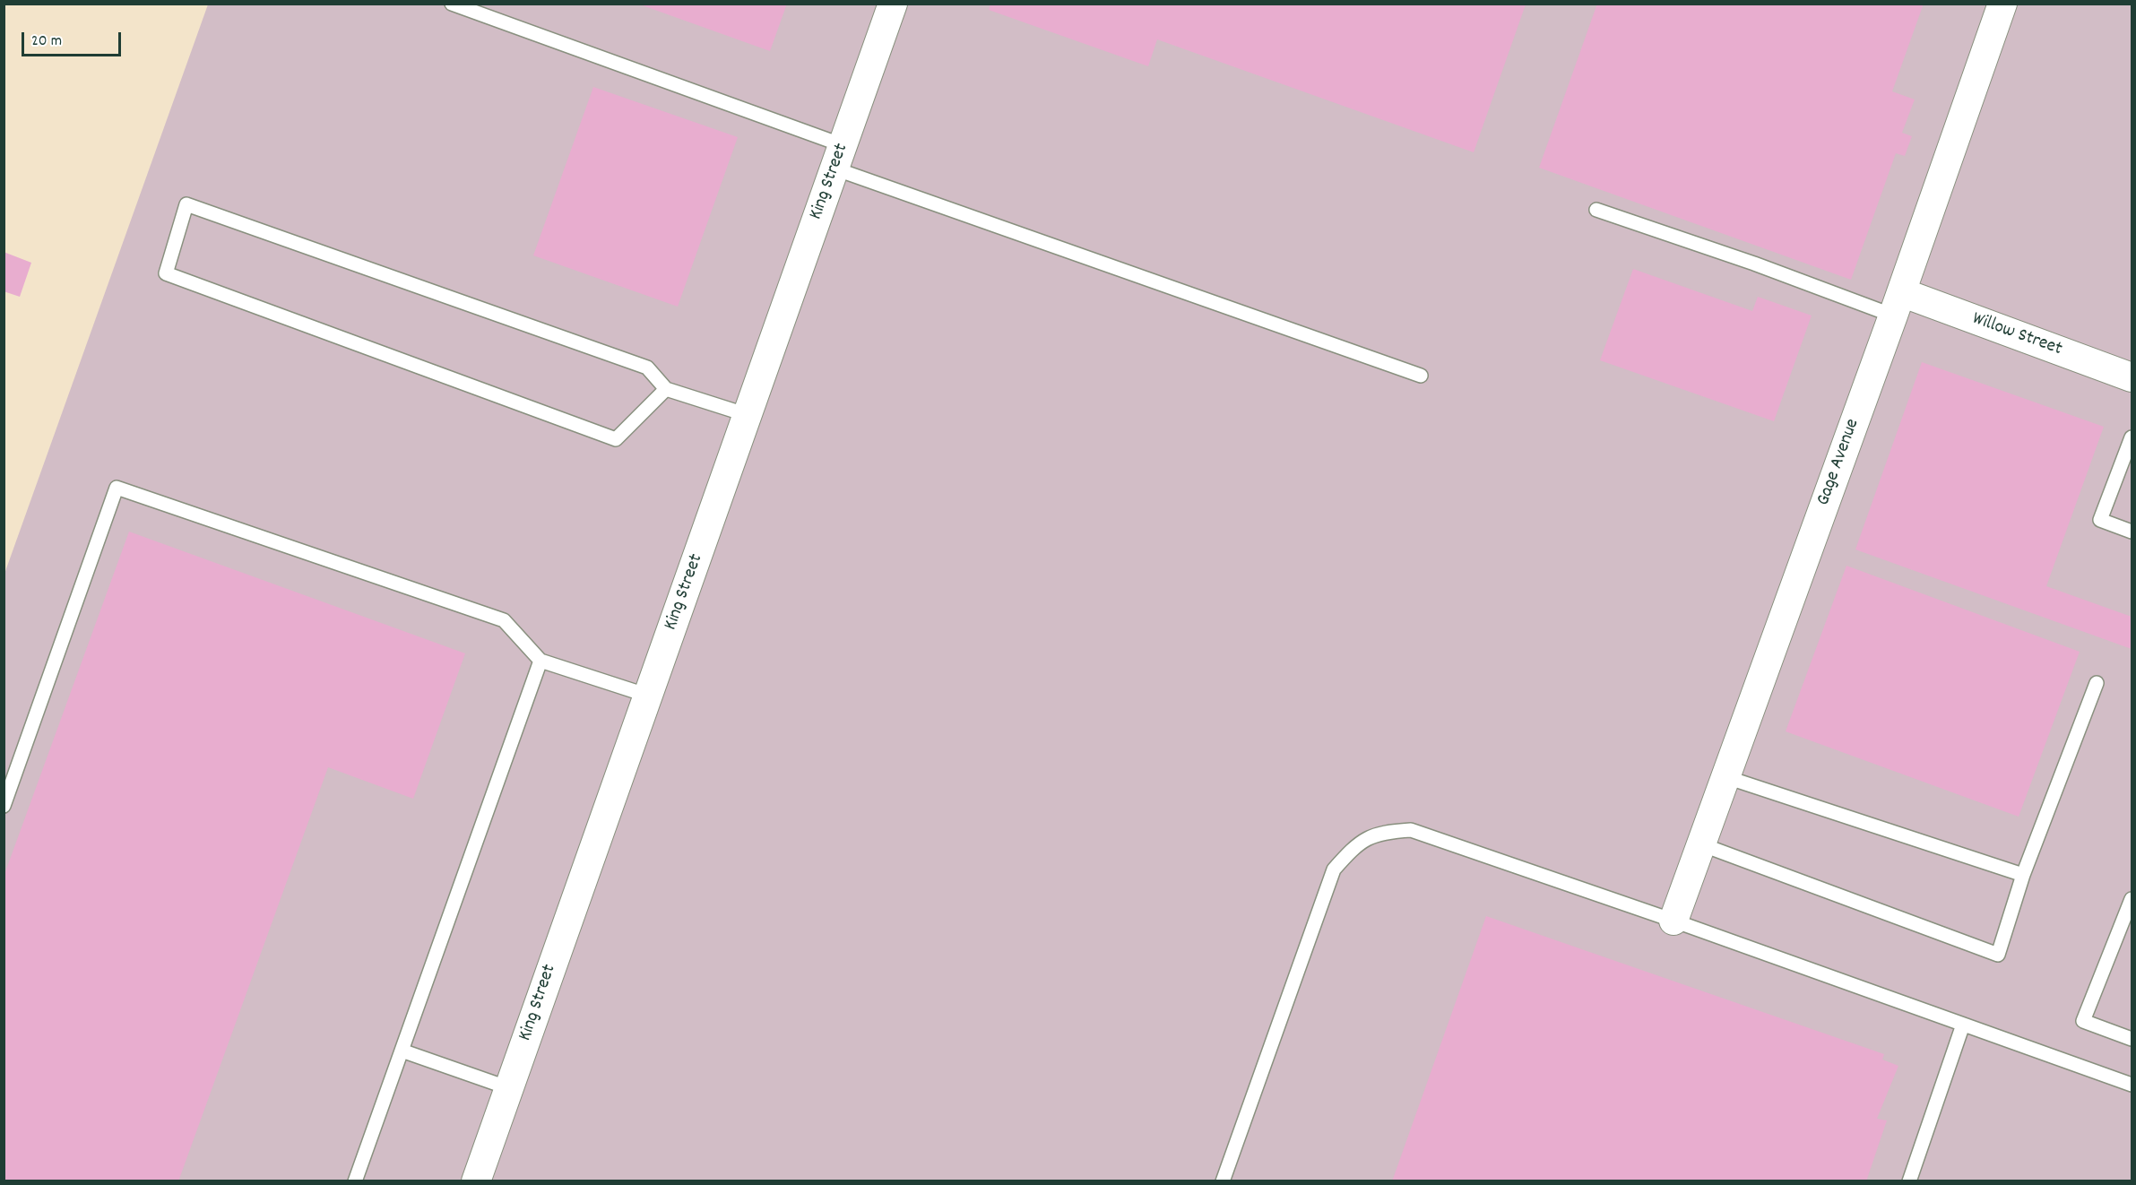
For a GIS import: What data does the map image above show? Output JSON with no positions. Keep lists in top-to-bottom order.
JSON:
{
  "streets": {
    "street": ["King Street", "Willow Street", "Gage Avenue"]
  },
  "crossings": [
    ["Willow Street", "Gage Avenue"]
  ],
  "scale_bar": "20 m"
}
